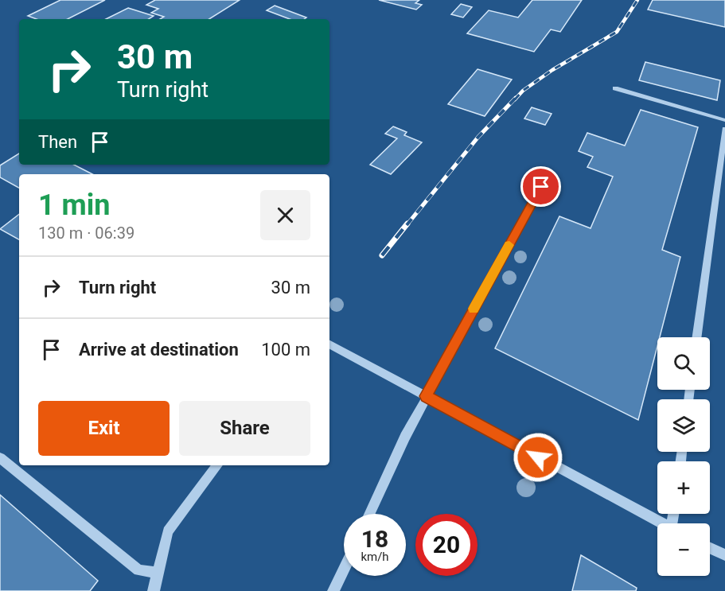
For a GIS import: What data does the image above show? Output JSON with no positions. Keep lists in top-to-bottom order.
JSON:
{
  "page": {
    "turn": ["30 m", "Turn right"],
    "then": "Then",
    "heading": ["1 min", "130 m · 06:39"],
    "list": [
      {
        "name": "Turn right",
        "value": "30 m"
      },
      {
        "name": "Arrive at destination",
        "value": "100 m"
      }
    ],
    "map_buttons": ["+", "−"],
    "buttons": ["Exit", "Share"],
    "speed": "18 km/h",
    "limit": "20"
  }
}
